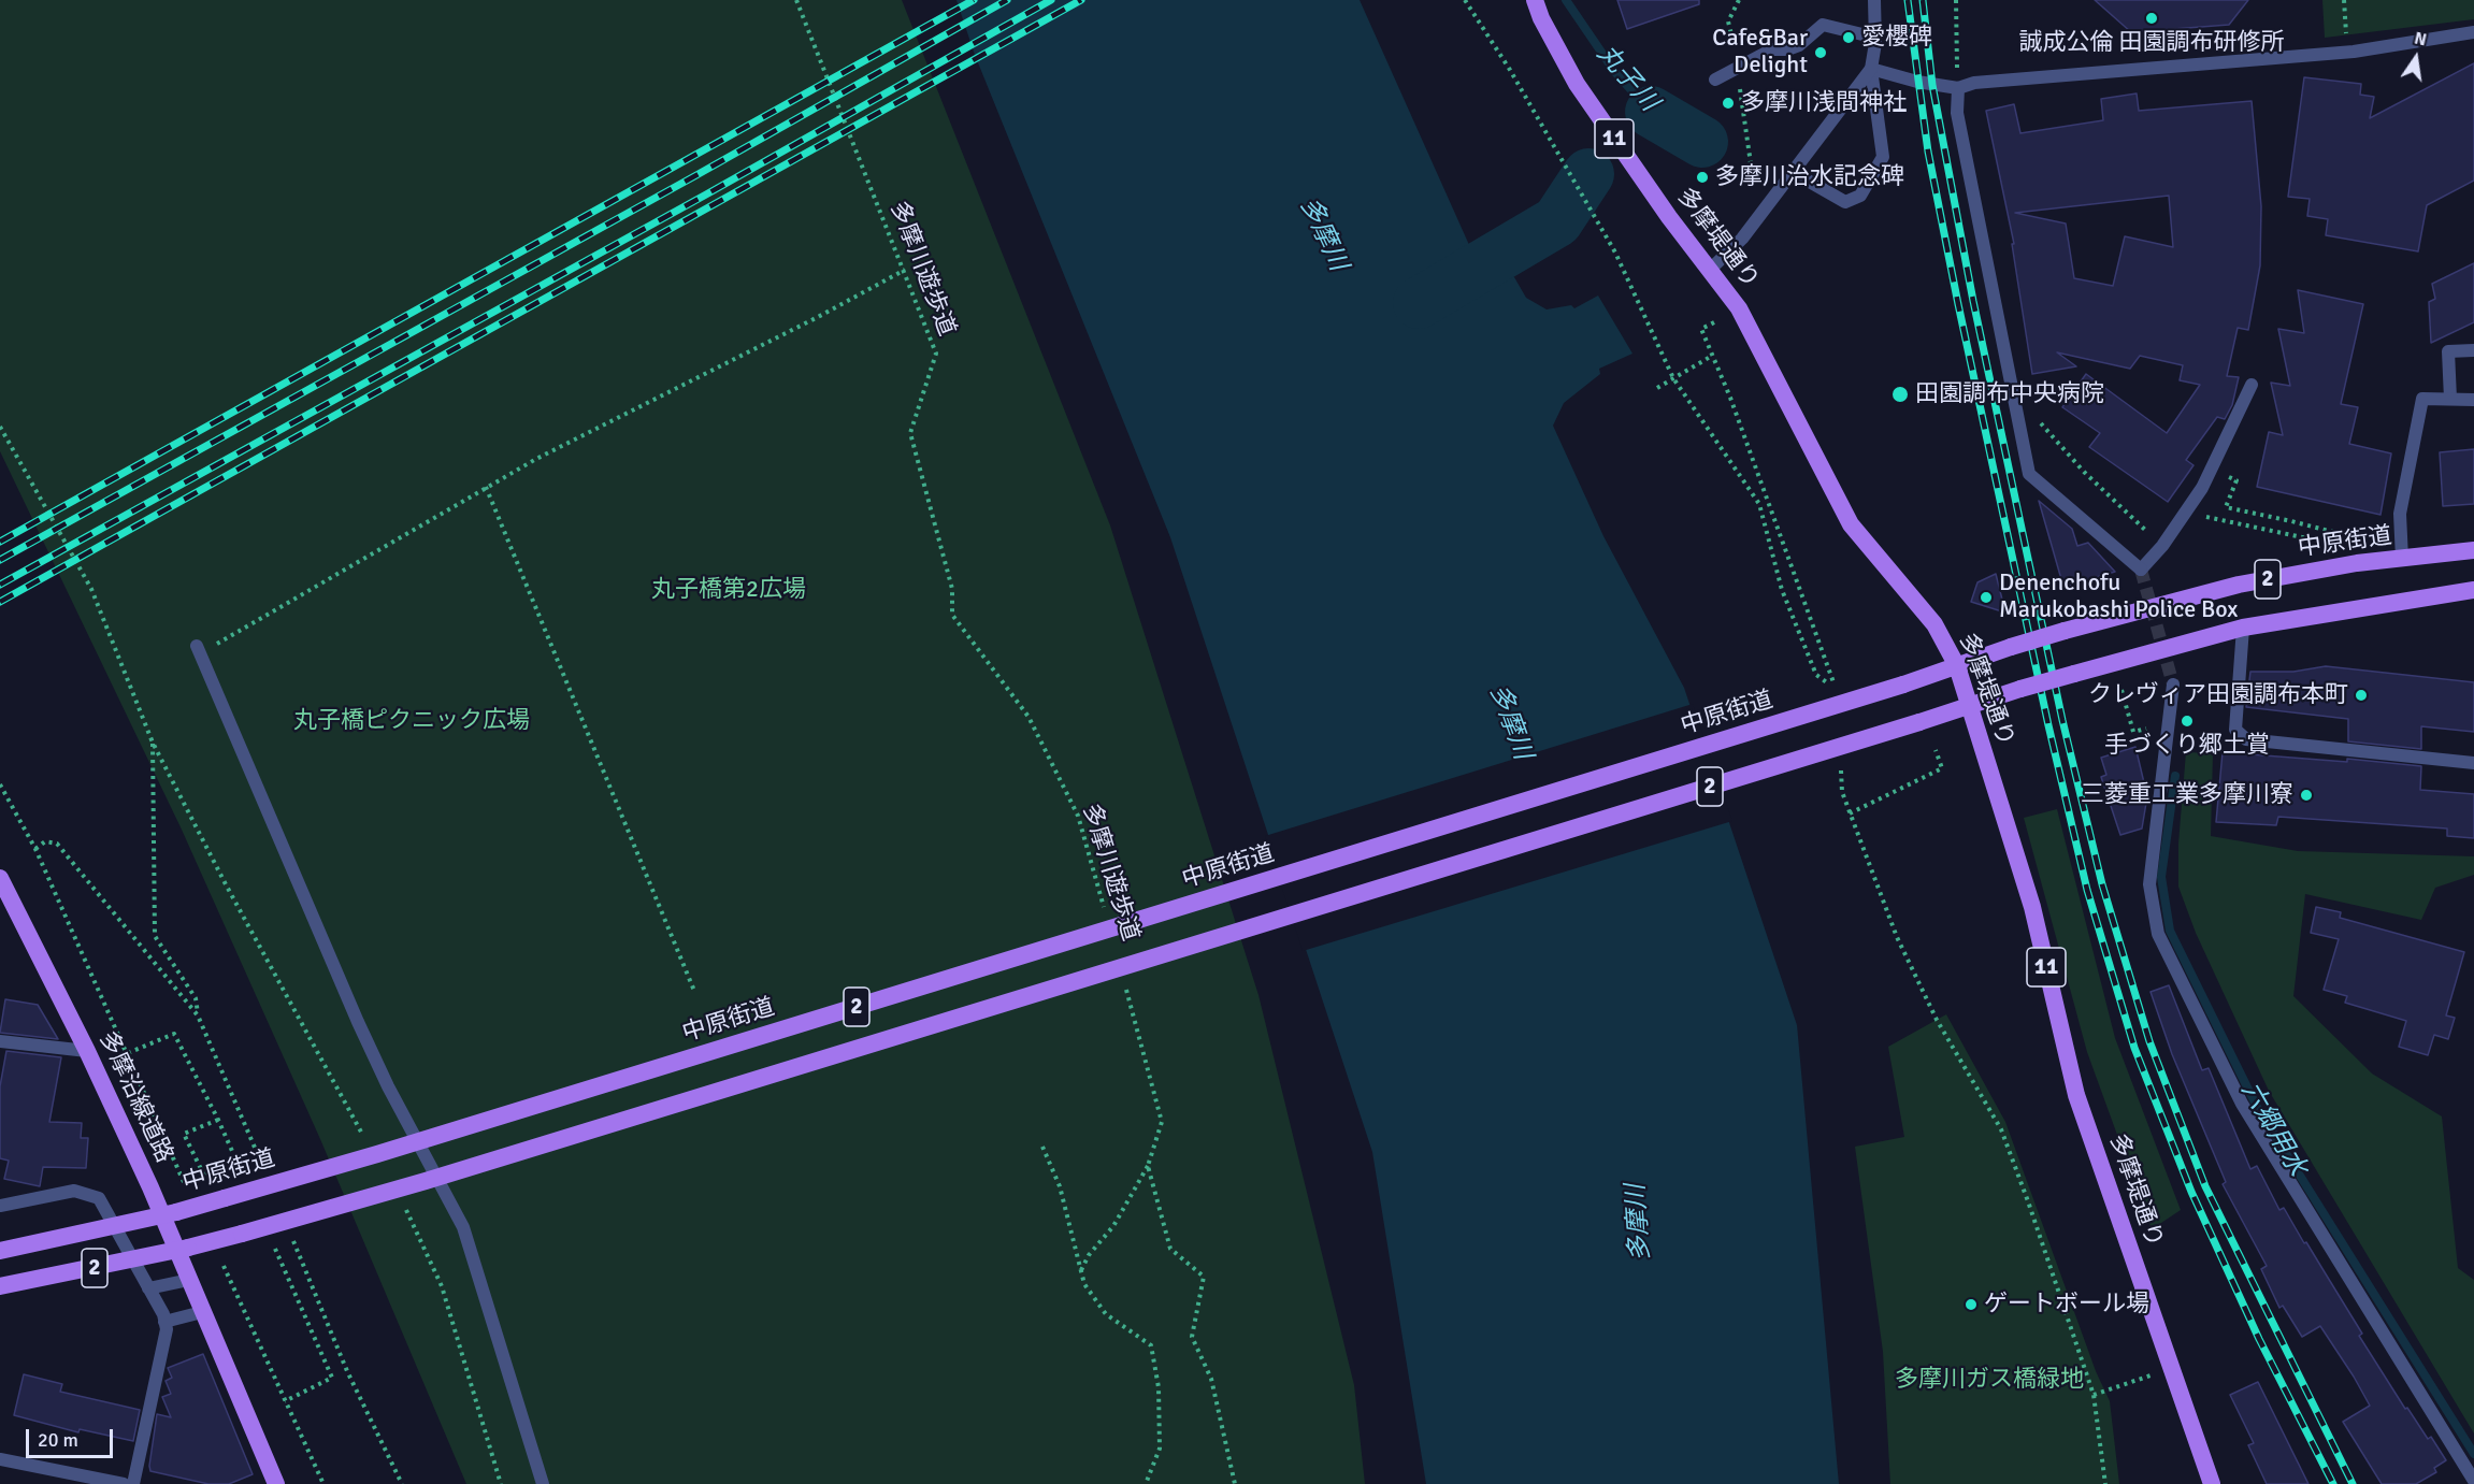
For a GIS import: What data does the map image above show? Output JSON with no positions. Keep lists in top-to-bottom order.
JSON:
{
  "streets": {
    "main road": [
      "11",
      "多摩堤通り",
      "中原街道",
      "2",
      "多摩沿線道路"
    ],
    "path": ["多摩川遊歩道"]
  },
  "crossings": [
    ["多摩堤通り", "中原街道"],
    ["多摩堤通り", "2"]
  ],
  "water": ["丸子川", "多摩川", "六郷用水"],
  "parks": ["丸子橋第2広場", "丸子橋ピクニック広場", "多摩川ガス橋緑地"],
  "places": [
    "誠成公倫 田園調布研修所",
    "愛櫻碑",
    "Cafe&Bar Delight",
    "多摩川浅間神社",
    "多摩川治水記念碑",
    "田園調布中央病院",
    "Denenchofu Marukobashi Police Box",
    "クレヴィア田園調布本町",
    "手づくり郷土賞",
    "三菱重工業多摩川寮",
    "ゲートボール場"
  ],
  "scale_bar": "20 m",
  "north": "top"
}
